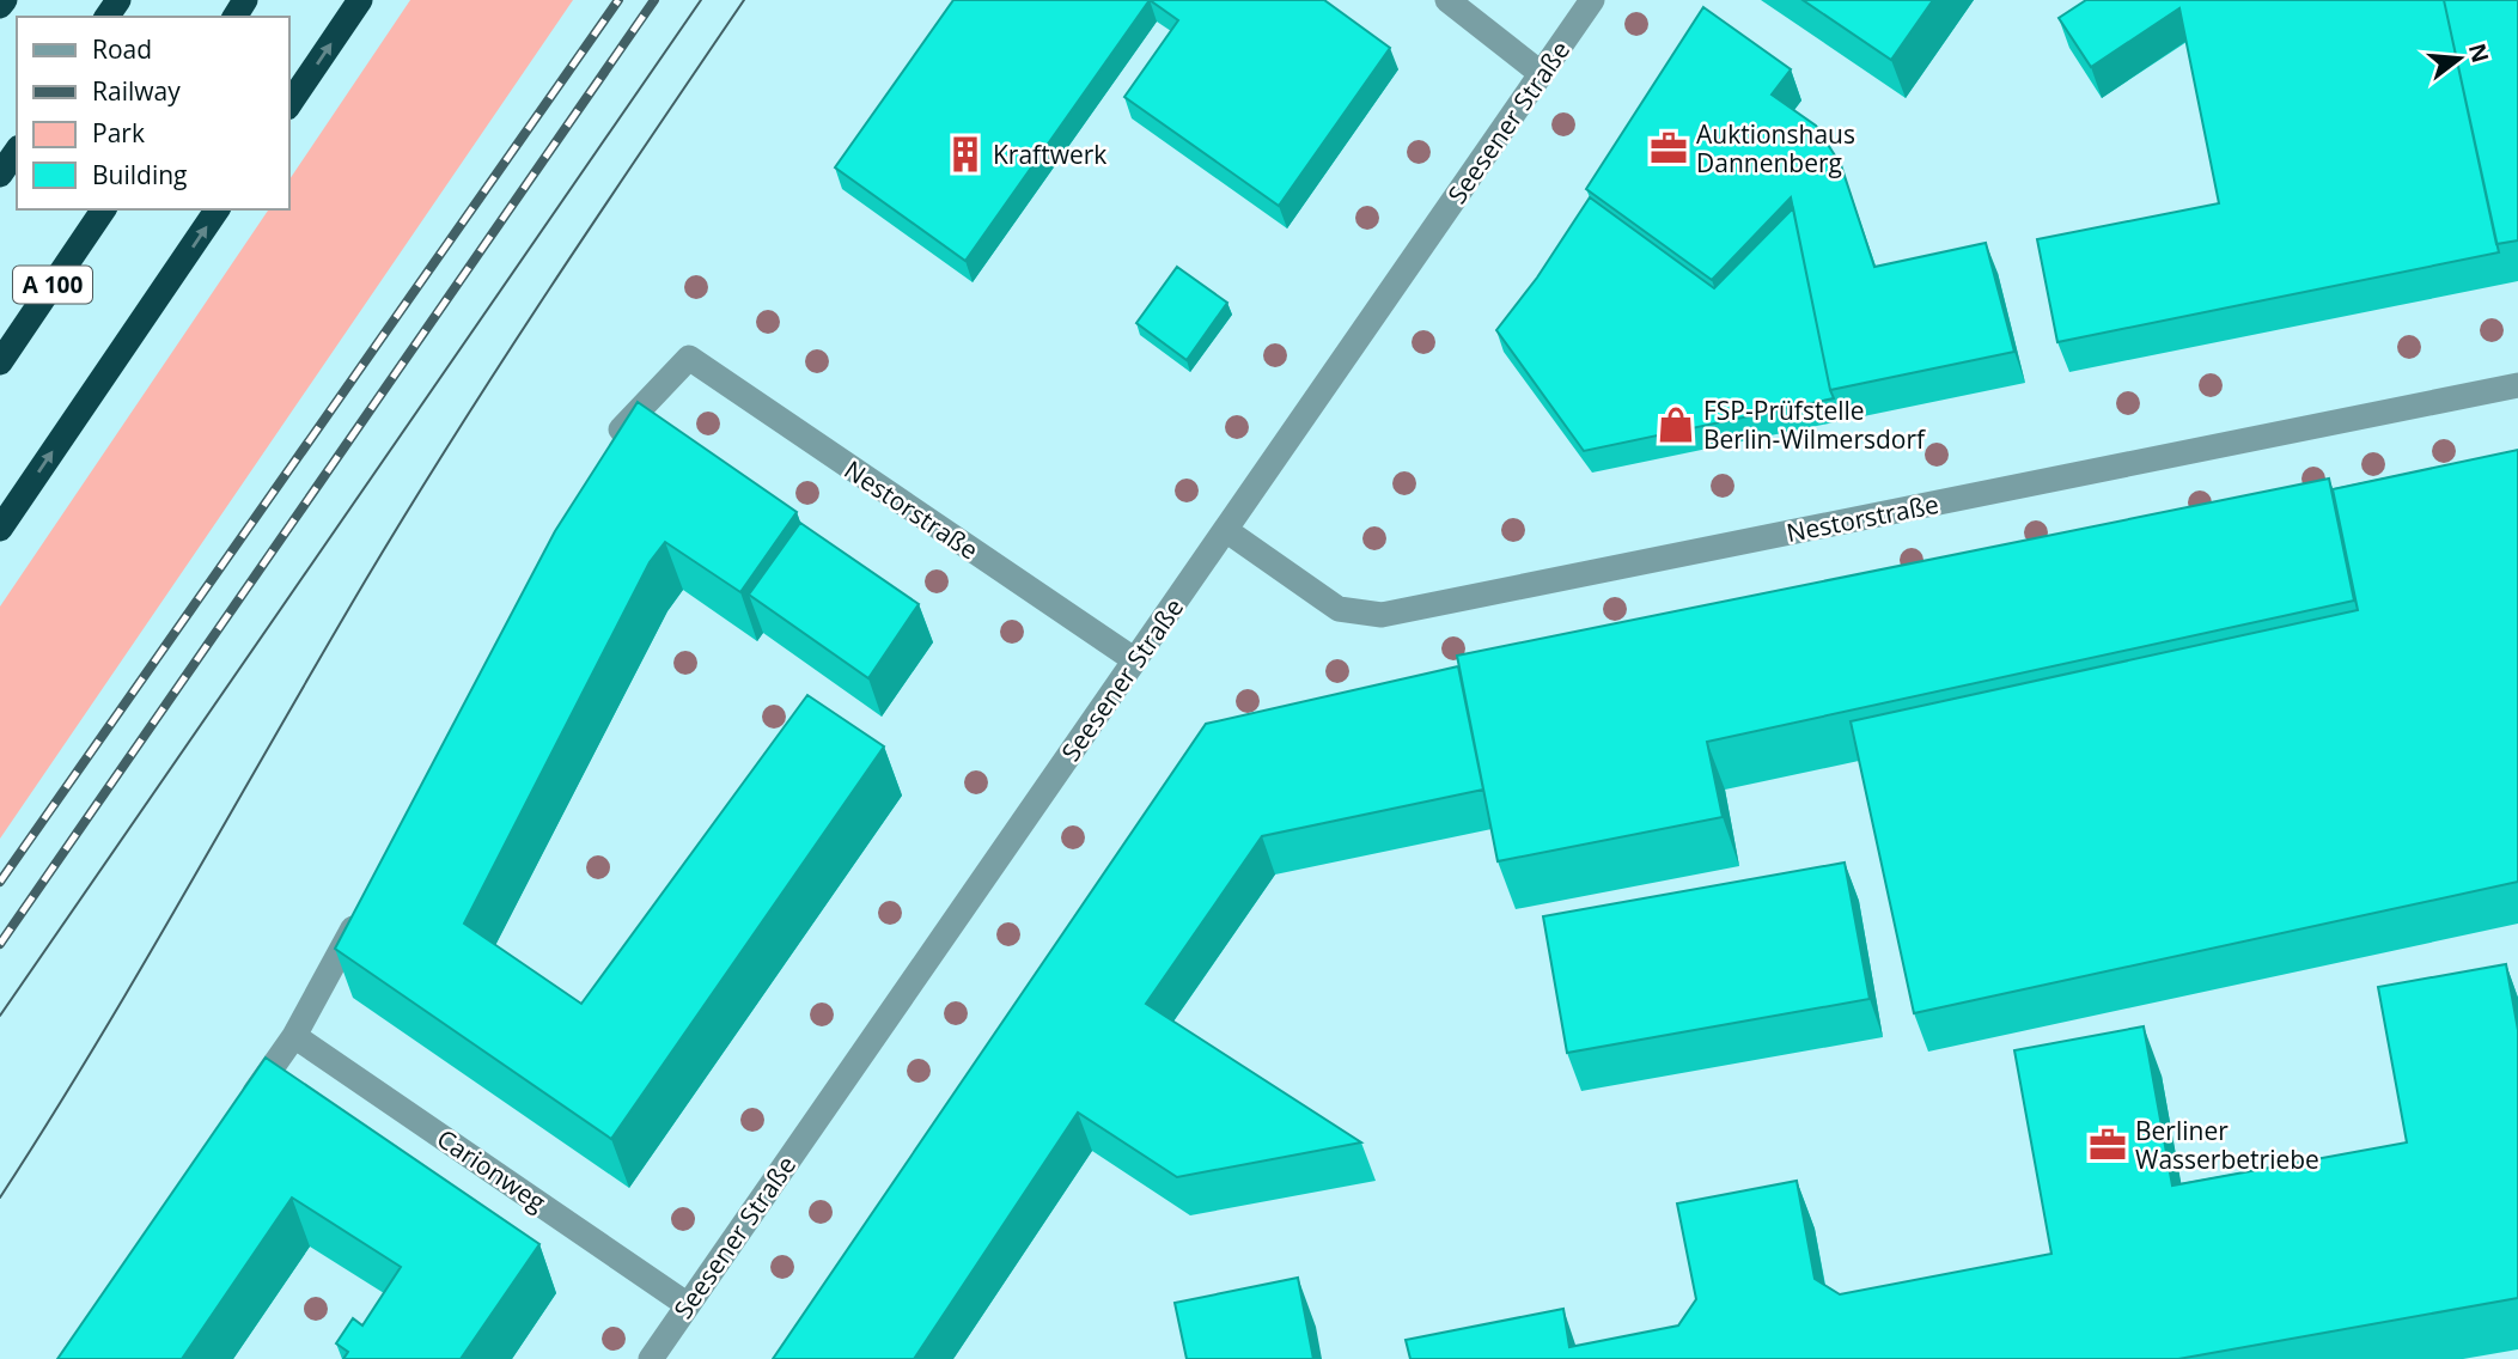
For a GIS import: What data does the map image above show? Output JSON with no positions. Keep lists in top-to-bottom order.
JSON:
{
  "streets": {
    "highway": ["A 100"],
    "street": ["Seesener Straße", "Nestorstraße", "Carionweg"]
  },
  "crossings": [
    ["Seesener Straße", "Nestorstraße"],
    ["Seesener Straße", "Carionweg"]
  ],
  "places": {
    "office": ["Auktionshaus Dannenberg", "Berliner Wasserbetriebe"],
    "building": ["Kraftwerk"],
    "shop": ["FSP-Prüfstelle Berlin-Wilmersdorf"]
  },
  "legend": [
    "Road",
    "Railway",
    "Park",
    "Building"
  ],
  "north": "right"
}
